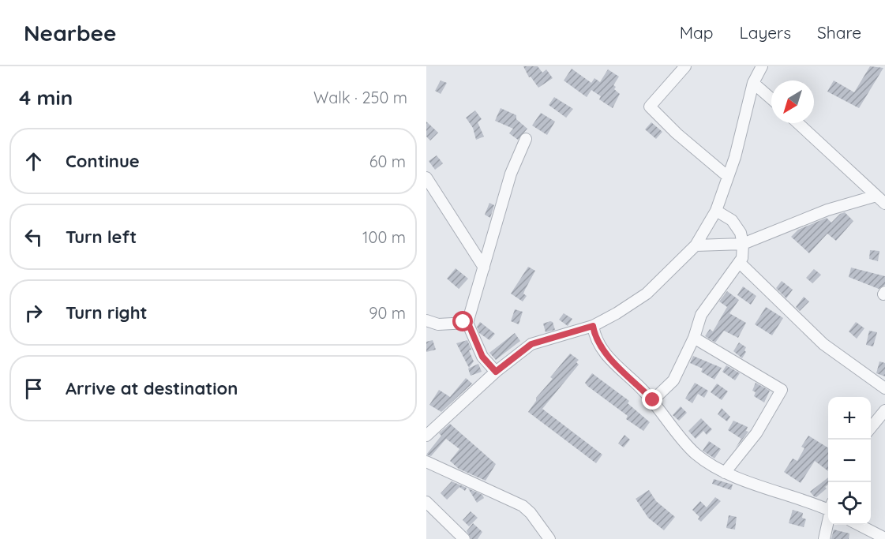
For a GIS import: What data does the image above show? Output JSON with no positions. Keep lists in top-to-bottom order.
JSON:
{
  "north": "bottom left",
  "page": {
    "header": "Nearbee",
    "nav": ["Map", "Layers", "Share"],
    "heading": ["4 min", "Walk · 250 m"],
    "list": [
      ["Continue", "60 m"],
      ["Turn left", "100 m"],
      ["Turn right", "90 m"],
      "Arrive at destination"
    ],
    "map_buttons": ["+", "−"]
  }
}
